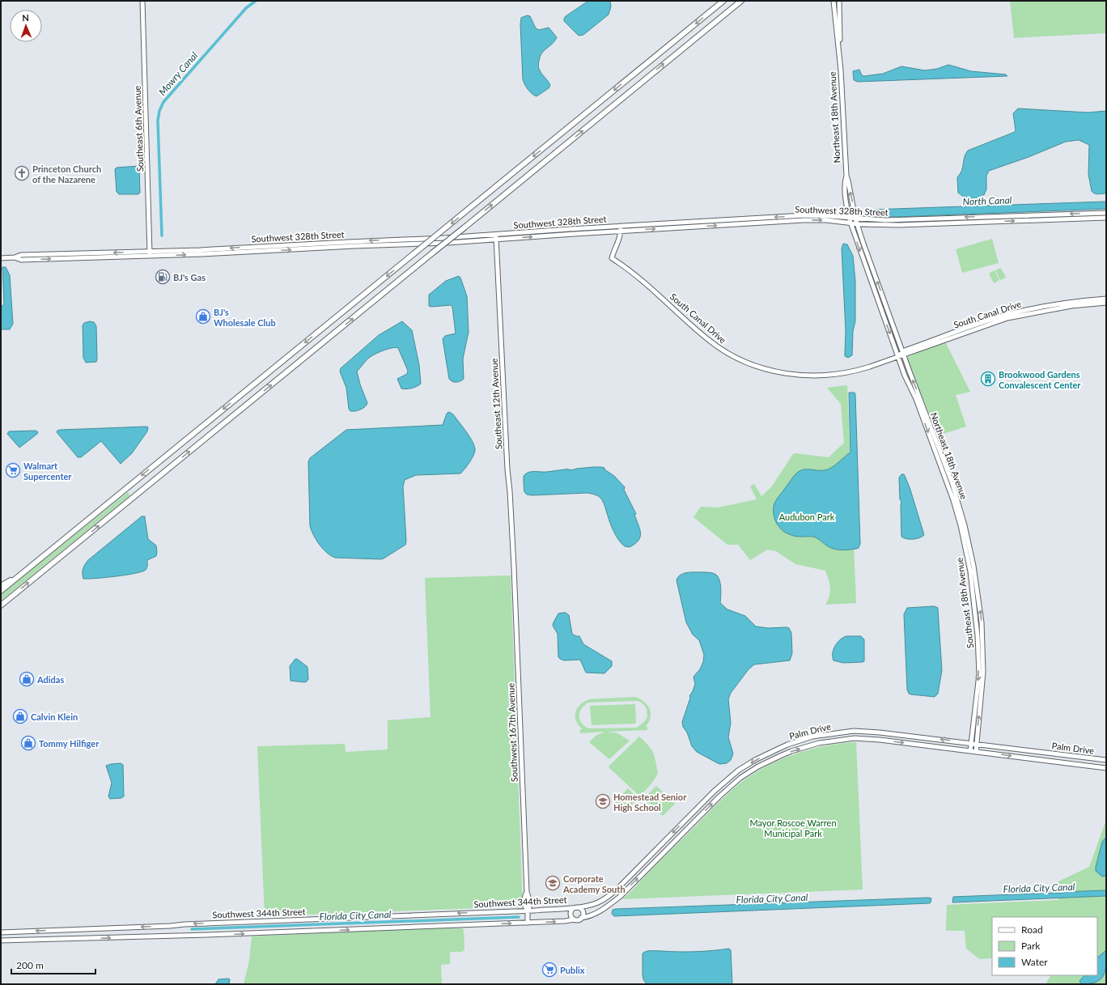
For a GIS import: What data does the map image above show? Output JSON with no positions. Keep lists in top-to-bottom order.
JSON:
{
  "streets": {
    "street": [
      "Northeast 18th Avenue",
      "Southeast 6th Avenue",
      "Southwest 328th Street",
      "South Canal Drive",
      "Southeast 12th Avenue",
      "Southeast 18th Avenue",
      "Palm Drive",
      "Southwest 167th Avenue",
      "Southwest 344th Street"
    ]
  },
  "crossings": [
    ["Northeast 18th Avenue", "Southwest 328th Street"],
    ["Northeast 18th Avenue", "South Canal Drive"],
    ["Northeast 18th Avenue", "Southeast 18th Avenue"],
    ["Northeast 18th Avenue", "Palm Drive"],
    ["Southeast 6th Avenue", "Southwest 328th Street"],
    ["Southwest 328th Street", "South Canal Drive"],
    ["Southwest 328th Street", "Southeast 12th Avenue"],
    ["Southeast 12th Avenue", "Southwest 167th Avenue"],
    ["Southeast 18th Avenue", "Palm Drive"],
    ["Palm Drive", "Southwest 344th Street"],
    ["Southwest 167th Avenue", "Southwest 344th Street"]
  ],
  "one_way": ["Southeast 18th Avenue"],
  "water": ["Mowry Canal", "North Canal", "Florida City Canal"],
  "parks": ["Audubon Park", "Mayor Roscoe Warren Municipal Park"],
  "places": {
    "church": ["Princeton Church of the Nazarene"],
    "fuel station": ["BJ's Gas"],
    "shop": [
      "BJ's Wholesale Club",
      "Adidas",
      "Calvin Klein",
      "Tommy Hilfiger"
    ],
    "building": ["Brookwood Gardens Convalescent Center"],
    "supermarket": ["Walmart Supercenter", "Publix"],
    "school or university": ["Homestead Senior High School", "Corporate Academy South"]
  },
  "legend": ["Road", "Park", "Water"],
  "scale_bar": "200 m",
  "north": "top"
}
